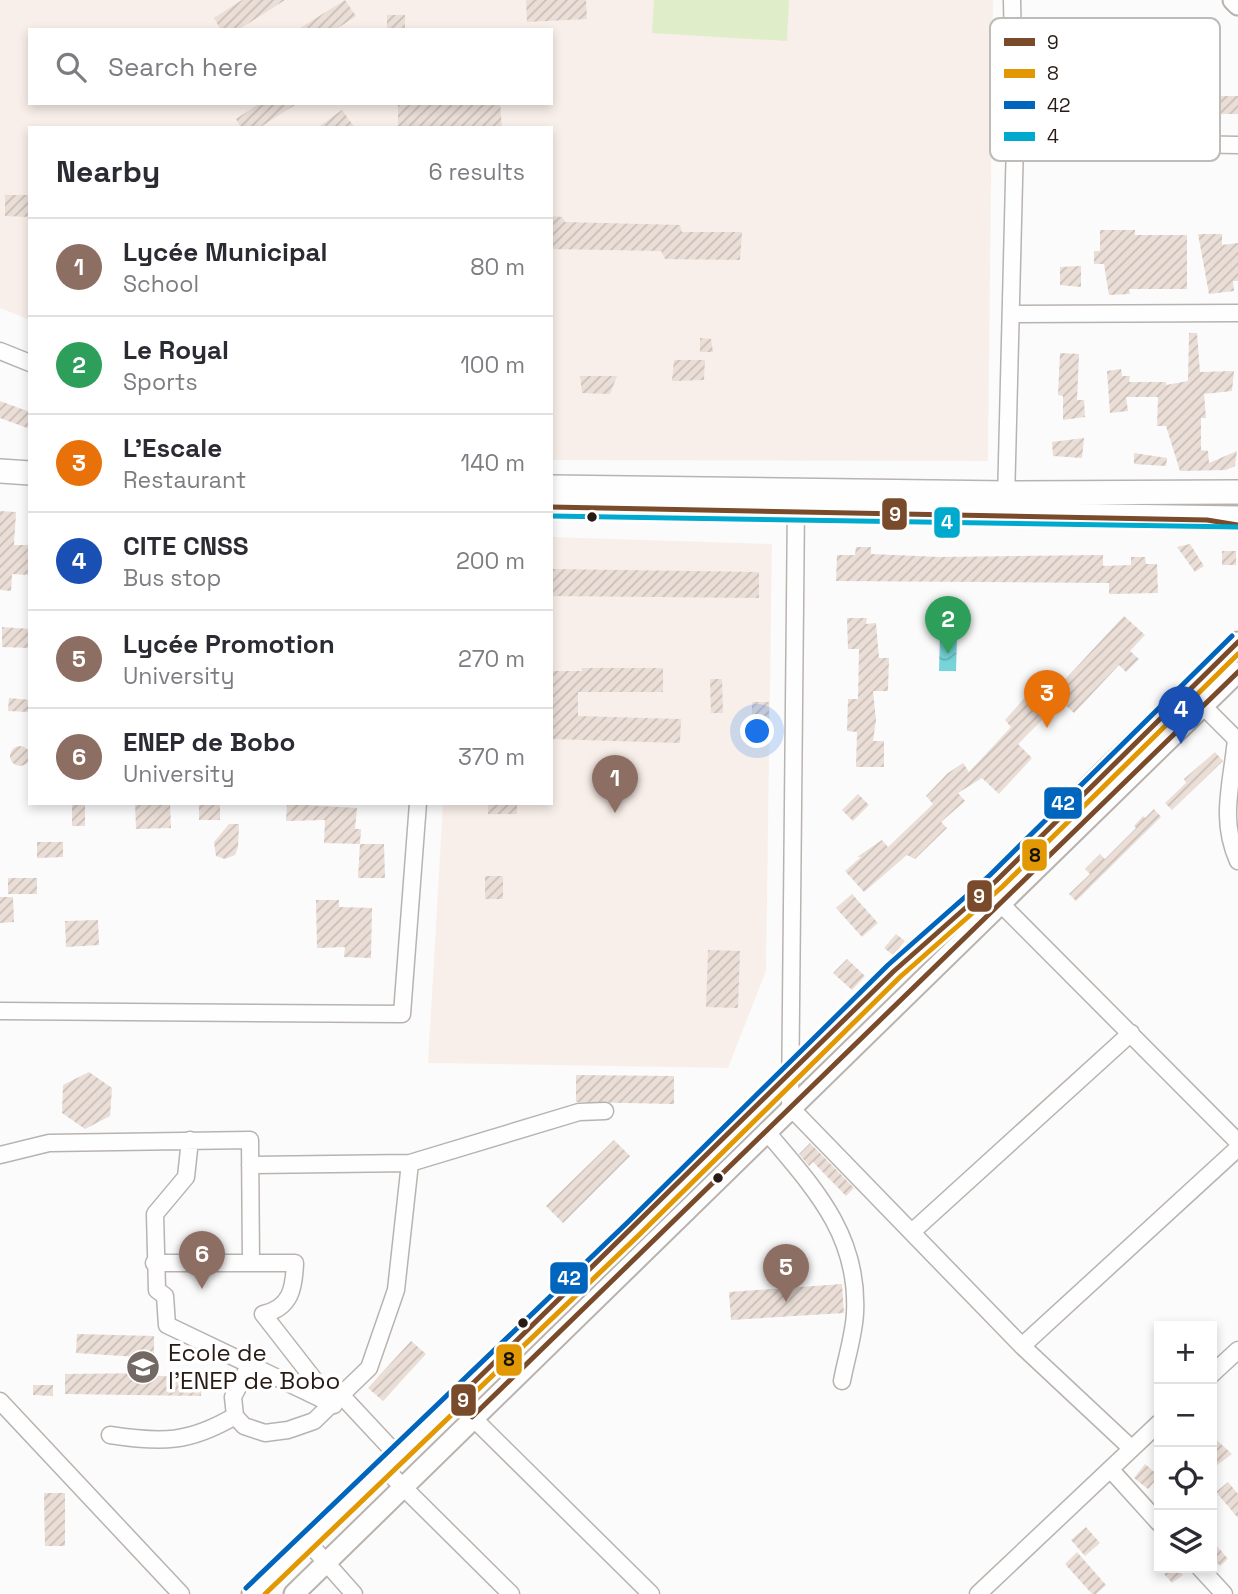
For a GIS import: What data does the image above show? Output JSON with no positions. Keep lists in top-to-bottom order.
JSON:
{
  "places": {
    "school or university": ["Ecole de l'ENEP de Bobo"]
  },
  "lines": [
    "transit line 9",
    "transit line 4",
    "transit line 42",
    "transit line 8"
  ],
  "legend": [
    "9",
    "8",
    "42",
    "4"
  ],
  "page": {
    "search": "Search here",
    "heading": ["Nearby", "6 results"],
    "list": [
      {
        "mark": "1",
        "name": "Lycée Municipal",
        "note": "School",
        "value": "80 m"
      },
      {
        "mark": "2",
        "name": "Le Royal",
        "note": "Sports",
        "value": "100 m"
      },
      {
        "mark": "3",
        "name": "L'Escale",
        "note": "Restaurant",
        "value": "140 m"
      },
      {
        "mark": "4",
        "name": "CITE CNSS",
        "note": "Bus stop",
        "value": "200 m"
      },
      {
        "mark": "5",
        "name": "Lycée Promotion",
        "note": "University",
        "value": "270 m"
      },
      {
        "mark": "6",
        "name": "ENEP de Bobo",
        "note": "University",
        "value": "370 m"
      }
    ],
    "pins": [
      "2",
      "3",
      "4",
      "1",
      "6",
      "5"
    ],
    "map_buttons": ["+", "−"]
  }
}
